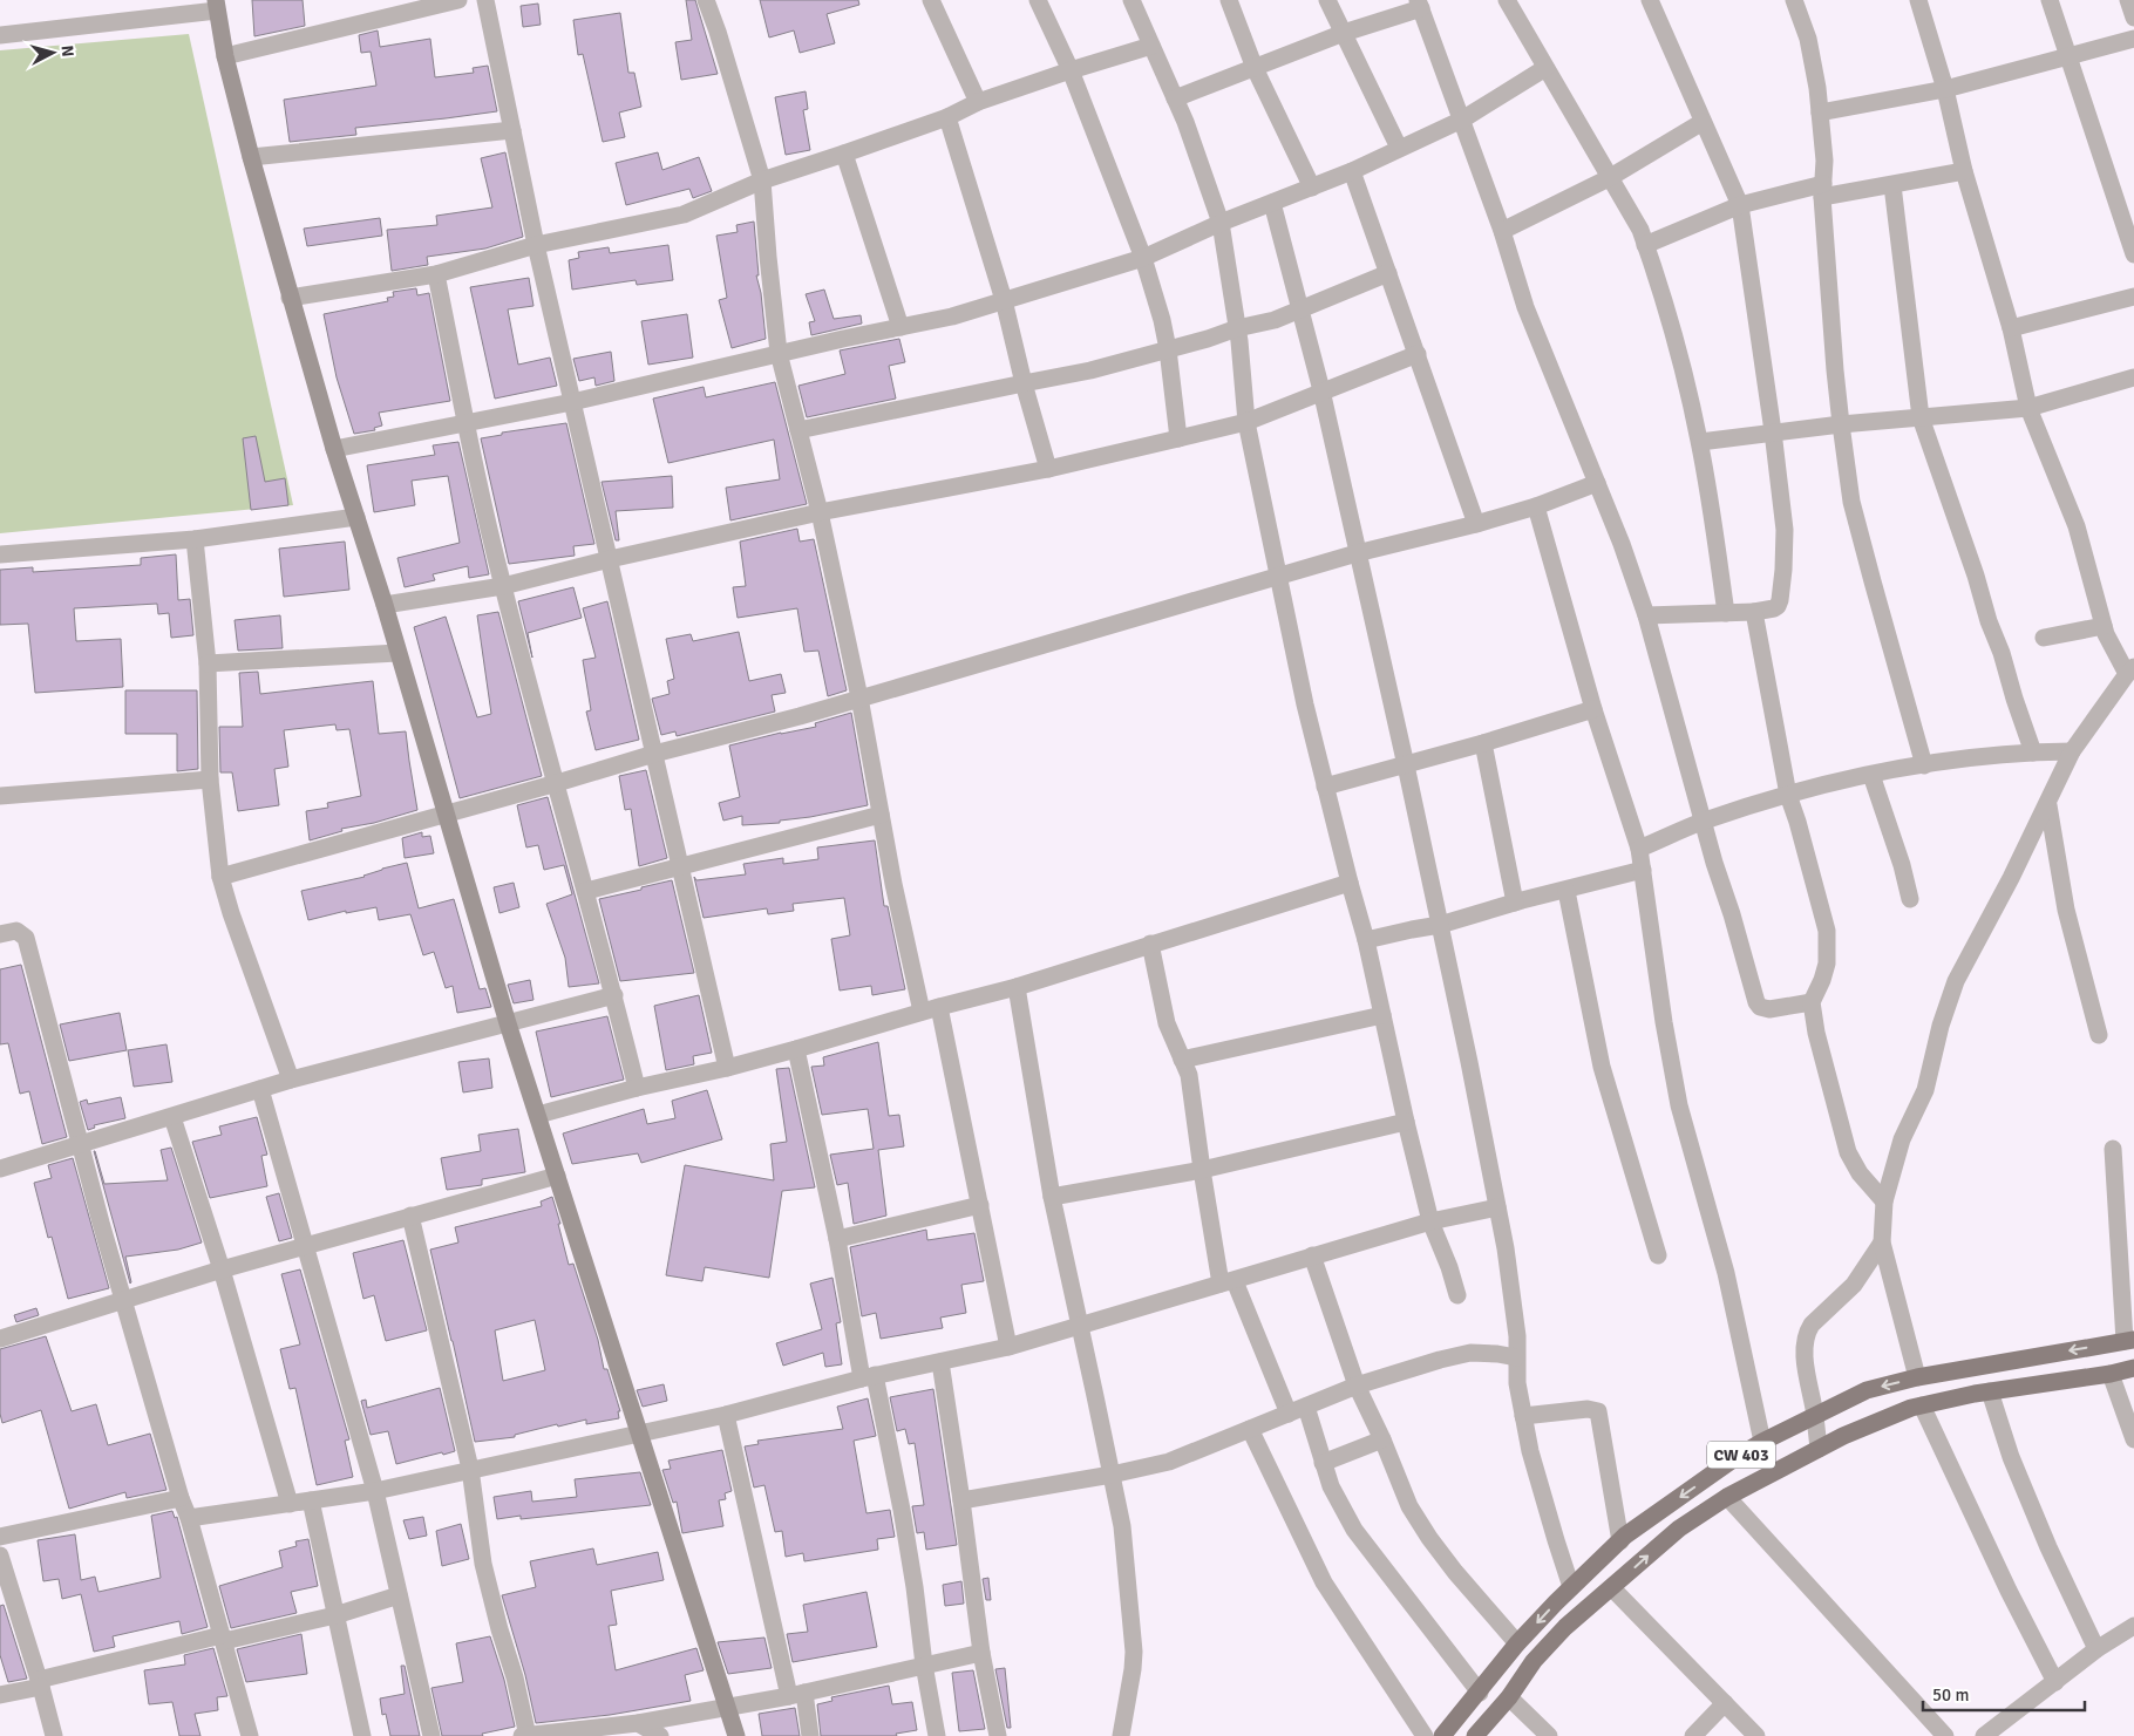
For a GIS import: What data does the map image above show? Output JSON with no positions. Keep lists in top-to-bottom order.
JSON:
{
  "streets": {
    "main road": ["CW 403"]
  },
  "scale_bar": "50 m",
  "north": "right"
}
